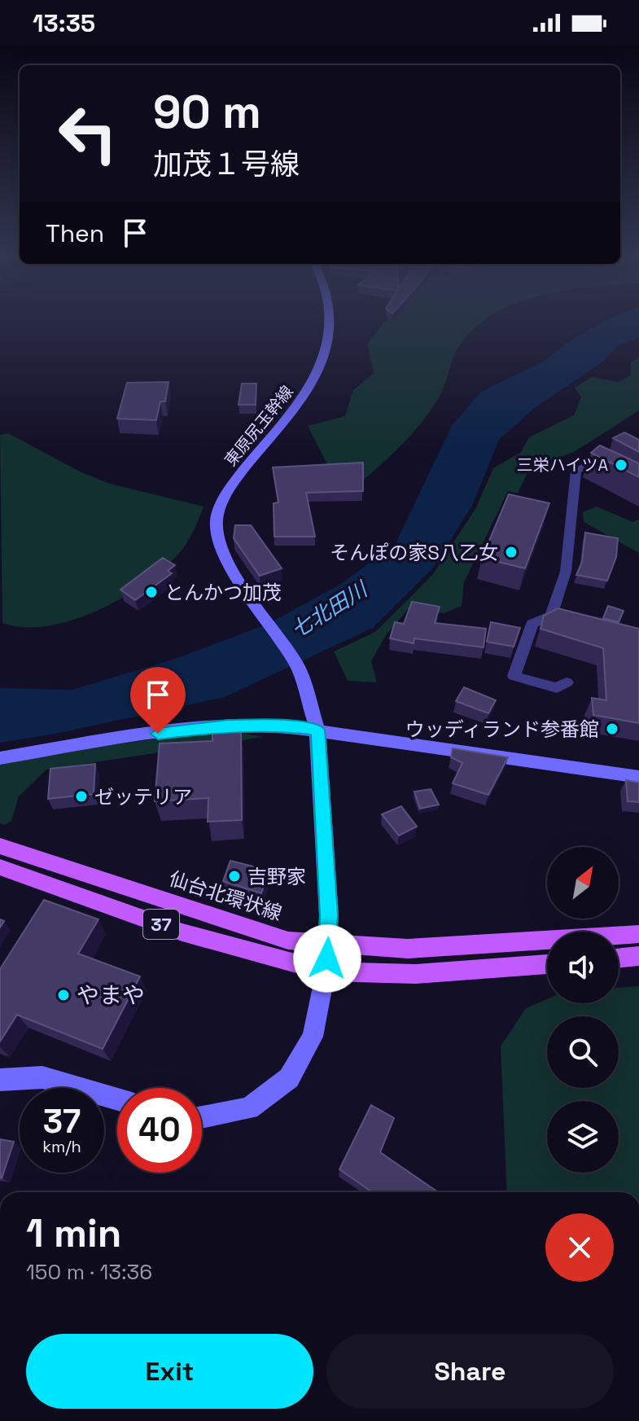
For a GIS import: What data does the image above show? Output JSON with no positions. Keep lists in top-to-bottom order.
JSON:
{
  "streets": {
    "main road": ["仙台北環状線", "37"],
    "street": ["東原尻玉幹線"]
  },
  "crossings": [
    ["東原尻玉幹線", "仙台北環状線"],
    ["東原尻玉幹線", "37"]
  ],
  "water": ["七北田川"],
  "places": [
    "三栄ハイツA",
    "そんぽの家S八乙女",
    "とんかつ加茂",
    "ウッディランド参番館",
    "ゼッテリア",
    "吉野家",
    "やまや"
  ],
  "north": "top right",
  "page": {
    "status": "13:35",
    "turn": ["90 m", "加茂１号線"],
    "then": "Then",
    "speed": "37 km/h",
    "limit": "40",
    "heading": ["1 min", "150 m · 13:36"],
    "buttons": ["Exit", "Share"]
  }
}
